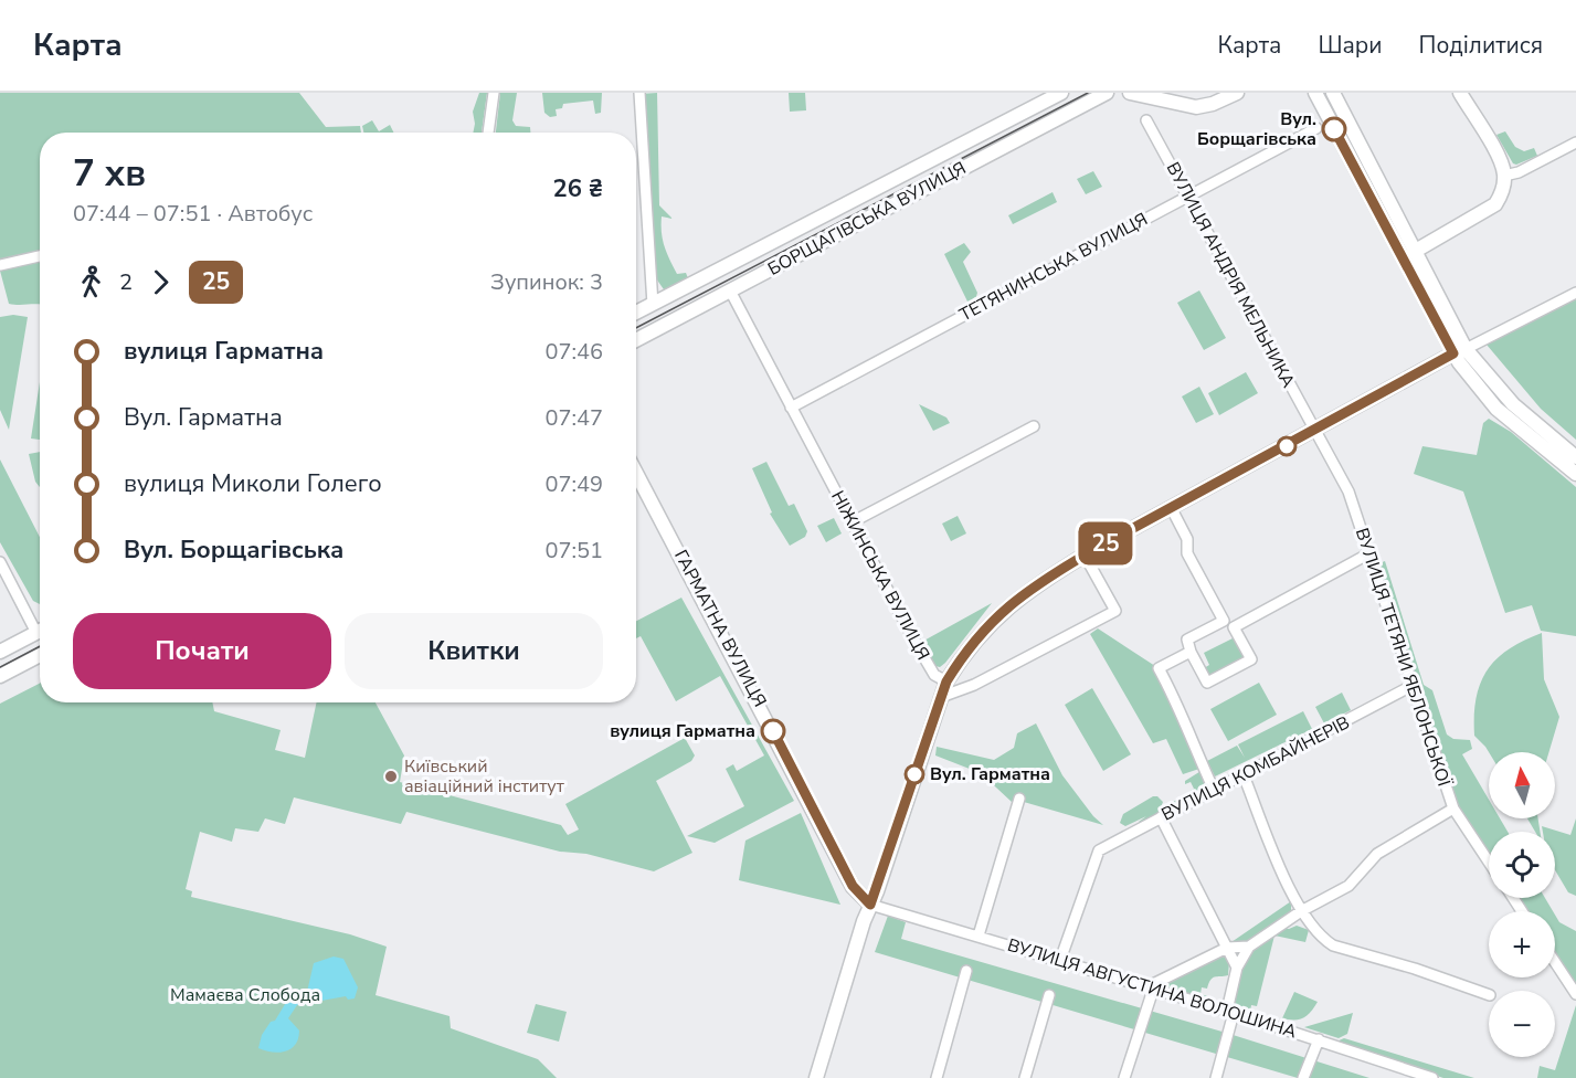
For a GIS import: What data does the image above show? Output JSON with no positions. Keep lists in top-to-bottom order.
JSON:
{
  "streets": {
    "main road": ["БОРЩАГІВСЬКА ВУЛИЦЯ", "ГАРМАТНА ВУЛИЦЯ"],
    "street": [
      "ТЕТЯНИНСЬКА ВУЛИЦЯ",
      "ВУЛИЦЯ АНДРІЯ МЕЛЬНИКА",
      "НІЖИНСЬКА ВУЛИЦЯ",
      "ВУЛИЦЯ ТЕТЯНИ ЯБЛОНСЬКОЇ",
      "ВУЛИЦЯ КОМБАЙНЕРІВ",
      "ВУЛИЦЯ АВГУСТИНА ВОЛОШИНА"
    ]
  },
  "crossings": [
    ["БОРЩАГІВСЬКА ВУЛИЦЯ", "НІЖИНСЬКА ВУЛИЦЯ"],
    ["ТЕТЯНИНСЬКА ВУЛИЦЯ", "ВУЛИЦЯ АНДРІЯ МЕЛЬНИКА"],
    ["ТЕТЯНИНСЬКА ВУЛИЦЯ", "НІЖИНСЬКА ВУЛИЦЯ"],
    ["ВУЛИЦЯ АНДРІЯ МЕЛЬНИКА", "ВУЛИЦЯ ТЕТЯНИ ЯБЛОНСЬКОЇ"],
    ["ГАРМАТНА ВУЛИЦЯ", "ВУЛИЦЯ АВГУСТИНА ВОЛОШИНА"],
    ["ВУЛИЦЯ ТЕТЯНИ ЯБЛОНСЬКОЇ", "ВУЛИЦЯ КОМБАЙНЕРІВ"],
    ["ВУЛИЦЯ КОМБАЙНЕРІВ", "ВУЛИЦЯ АВГУСТИНА ВОЛОШИНА"]
  ],
  "parks": ["Мамаєва Слобода"],
  "places": [
    "Вул. Борщагівська",
    "вулиця Гарматна",
    "Вул. Гарматна",
    "Київський авіаційний інститут"
  ],
  "lines": ["bus line 25"],
  "north": "top",
  "page": {
    "header": "Карта",
    "nav": ["Карта", "Шари", "Поділитися"],
    "on_map": "25",
    "heading": ["7 хв", "07:44 – 07:51 · Автобус", "26 ₴"],
    "legs": ["2", "25", "Зупинок: 3"],
    "list": [
      {
        "name": "вулиця Гарматна",
        "value": "07:46"
      },
      {
        "name": "Вул. Гарматна",
        "value": "07:47"
      },
      {
        "name": "вулиця Миколи Голего",
        "value": "07:49"
      },
      {
        "name": "Вул. Борщагівська",
        "value": "07:51"
      }
    ],
    "buttons": ["Почати", "Квитки"],
    "map_buttons": ["+", "−"]
  }
}
